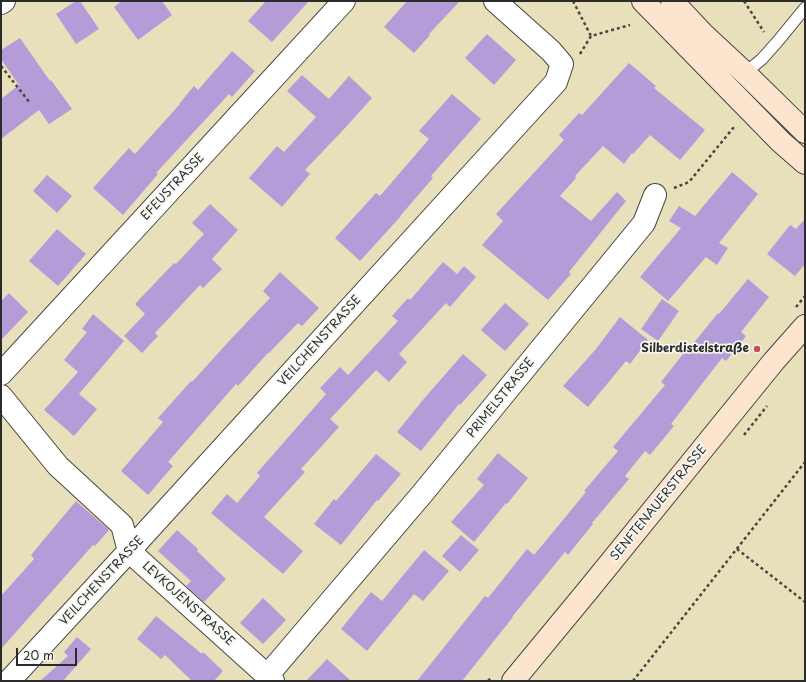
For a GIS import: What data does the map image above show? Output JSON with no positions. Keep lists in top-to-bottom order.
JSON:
{
  "streets": {
    "street": [
      "EFEUSTRASSE",
      "VEILCHENSTRASSE",
      "PRIMELSTRASSE",
      "SENFTENAUERSTRASSE",
      "LEVKOJENSTRASSE"
    ]
  },
  "crossings": [
    ["VEILCHENSTRASSE", "LEVKOJENSTRASSE"],
    ["PRIMELSTRASSE", "LEVKOJENSTRASSE"]
  ],
  "places": ["Silberdistelstraße"],
  "scale_bar": "20 m"
}
